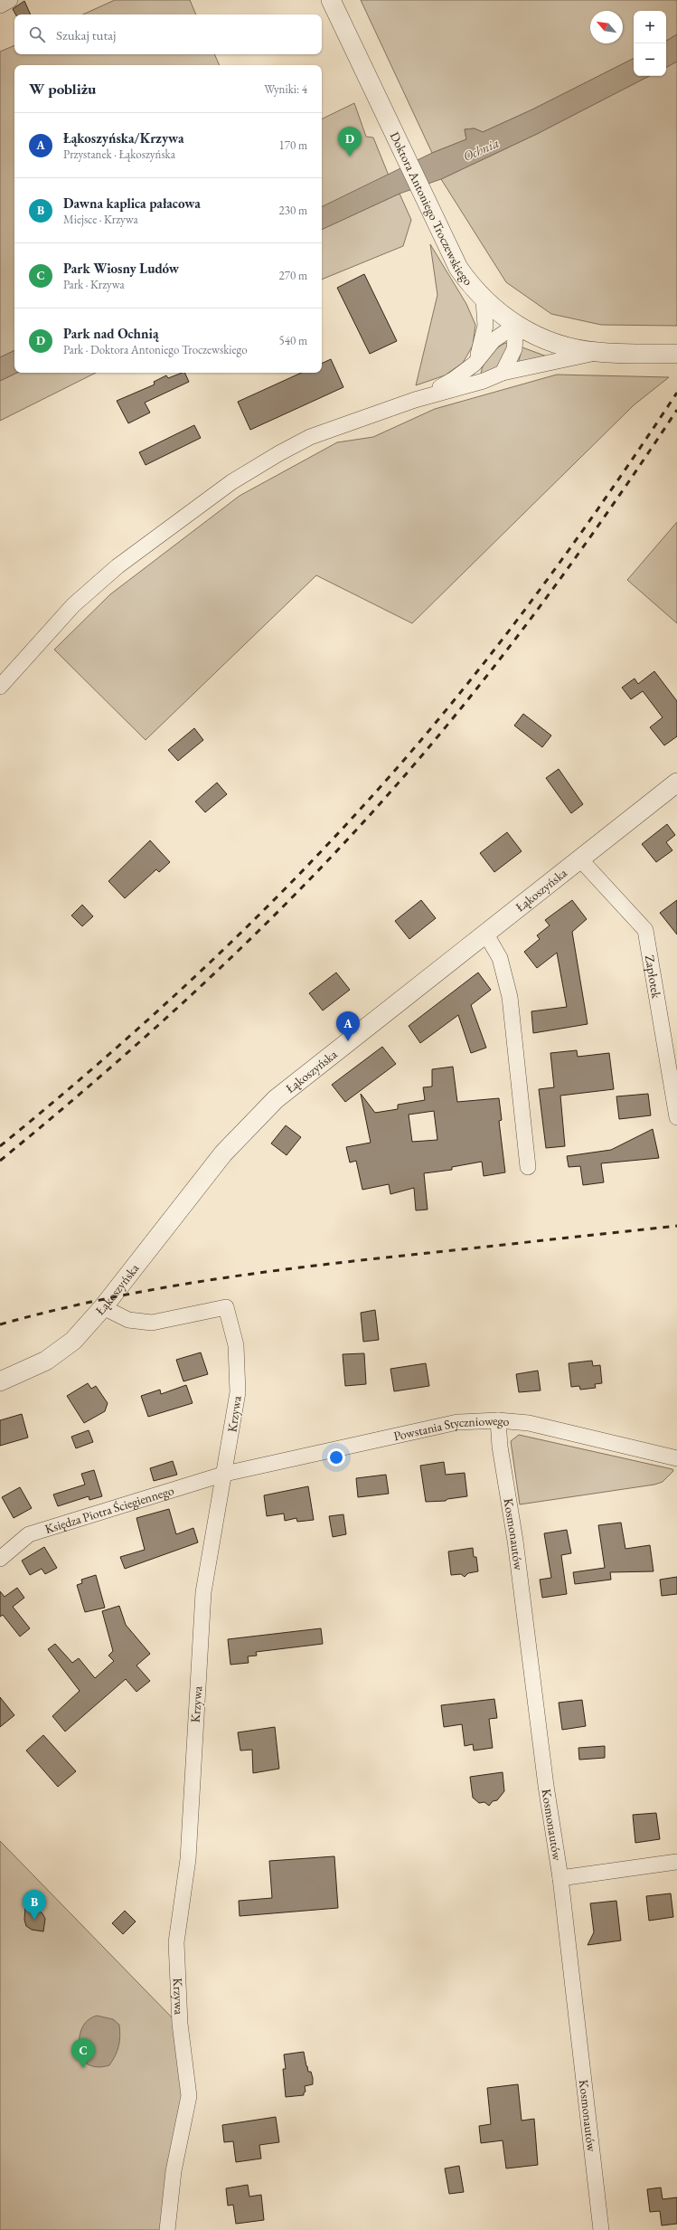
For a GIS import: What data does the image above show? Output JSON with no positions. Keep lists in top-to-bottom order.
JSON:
{
  "streets": {
    "street": [
      "Doktora Antoniego Troczewskiego",
      "Łąkoszyńska",
      "Zapłotek",
      "Krzywa",
      "Powstania Styczniowego",
      "Księdza Piotra Ściegiennego",
      "Kosmonautów"
    ]
  },
  "crossings": [
    ["Łąkoszyńska", "Zapłotek"],
    ["Łąkoszyńska", "Krzywa"],
    ["Krzywa", "Powstania Styczniowego"],
    ["Krzywa", "Księdza Piotra Ściegiennego"],
    ["Powstania Styczniowego", "Księdza Piotra Ściegiennego"],
    ["Powstania Styczniowego", "Kosmonautów"]
  ],
  "water": ["Ochnia"],
  "north": "top left",
  "page": {
    "map_buttons": ["+", "−"],
    "search": "Szukaj tutaj",
    "heading": ["W pobliżu", "Wyniki: 4"],
    "list": [
      {
        "mark": "A",
        "name": "Łąkoszyńska/Krzywa",
        "note": "Przystanek · Łąkoszyńska",
        "value": "170 m"
      },
      {
        "mark": "B",
        "name": "Dawna kaplica pałacowa",
        "note": "Miejsce · Krzywa",
        "value": "230 m"
      },
      {
        "mark": "C",
        "name": "Park Wiosny Ludów",
        "note": "Park · Krzywa",
        "value": "270 m"
      },
      {
        "mark": "D",
        "name": "Park nad Ochnią",
        "note": "Park · Doktora Antoniego Troczewskiego",
        "value": "540 m"
      }
    ],
    "pins": [
      "D",
      "A",
      "B",
      "C"
    ]
  }
}
